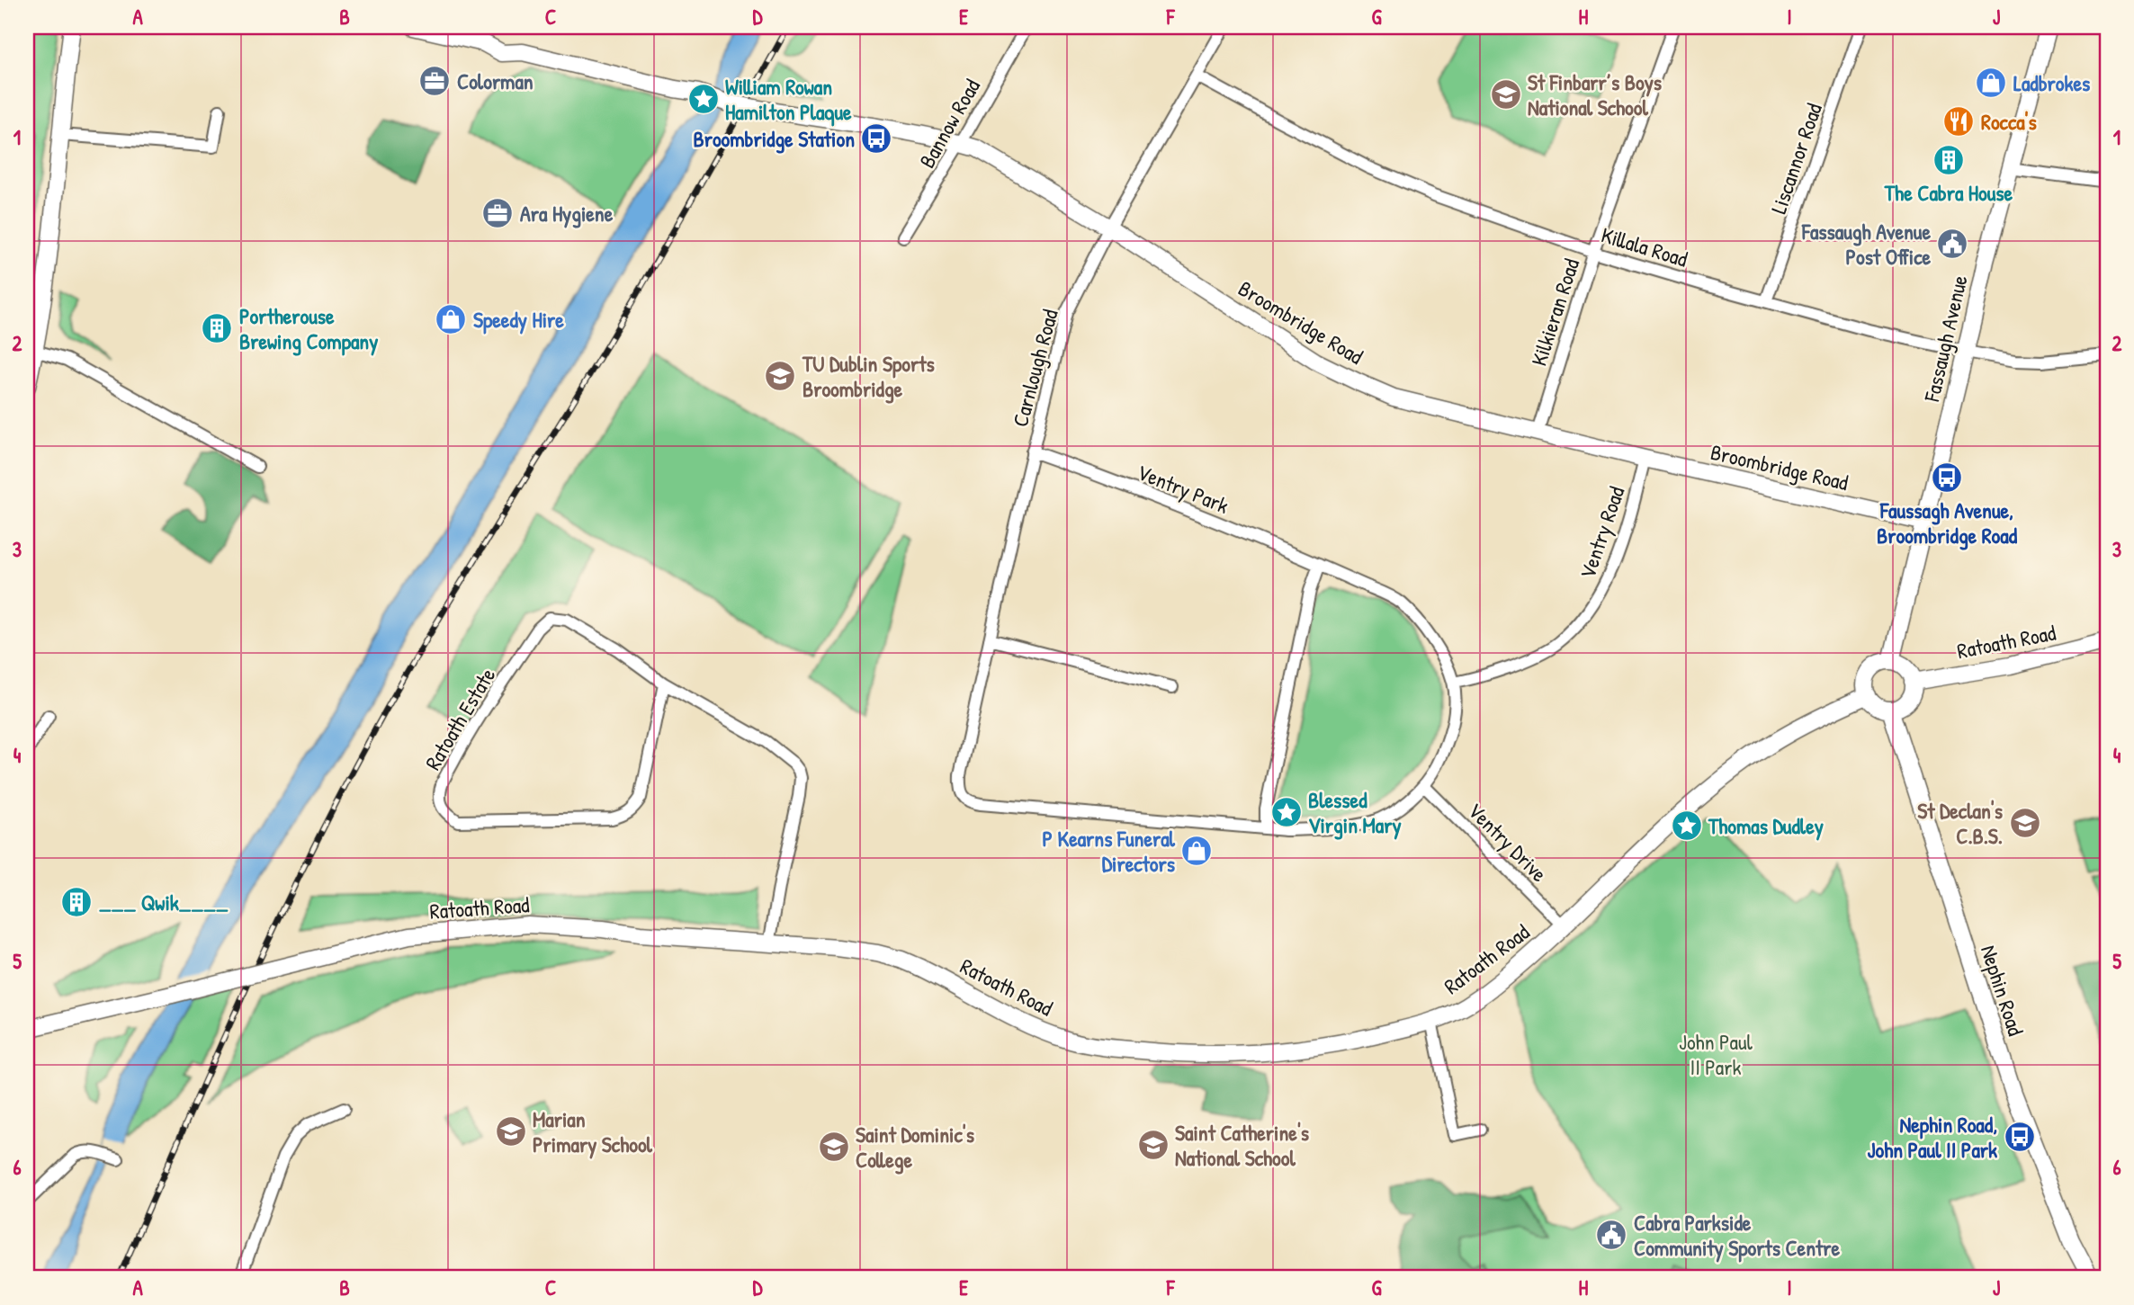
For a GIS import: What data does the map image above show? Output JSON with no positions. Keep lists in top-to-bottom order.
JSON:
{
  "streets": {
    "street": [
      "Bannow Road",
      "Liscannor Road",
      "Killala Road",
      "Kilkieran Road",
      "Broombridge Road",
      "Fassaugh Avenue",
      "Carnlough Road",
      "Ventry Park",
      "Ventry Road",
      "Ratoath Road",
      "Ratoath Estate",
      "Ventry Drive",
      "Nephin Road"
    ]
  },
  "crossings": [
    ["Bannow Road", "Broombridge Road"],
    ["Liscannor Road", "Killala Road"],
    ["Killala Road", "Kilkieran Road"],
    ["Killala Road", "Fassaugh Avenue"],
    ["Killala Road", "Carnlough Road"],
    ["Kilkieran Road", "Broombridge Road"],
    ["Broombridge Road", "Fassaugh Avenue"],
    ["Broombridge Road", "Carnlough Road"],
    ["Broombridge Road", "Ventry Road"],
    ["Fassaugh Avenue", "Ratoath Road"],
    ["Fassaugh Avenue", "Nephin Road"],
    ["Carnlough Road", "Ventry Park"],
    ["Ventry Park", "Ventry Road"],
    ["Ventry Park", "Ventry Drive"],
    ["Ratoath Road", "Ratoath Estate"],
    ["Ratoath Road", "Ventry Drive"],
    ["Ratoath Road", "Nephin Road"]
  ],
  "parks": ["John Paul II Park"],
  "places": {
    "office": ["Colorman", "Ara Hygiene"],
    "shop": ["Ladbrokes", "Speedy Hire", "P Kearns Funeral Directors"],
    "school or university": [
      "St Finbarr’s Boys National School",
      "TU Dublin Sports Broombridge",
      "St Declan's C.B.S.",
      "Marian Primary School",
      "Saint Catherine's National School",
      "Saint Dominic's College"
    ],
    "place": ["William Rowan Hamilton Plaque", "Blessed Virgin Mary", "Thomas Dudley"],
    "restaurant": ["Rocca's"],
    "bus stop": ["Broombridge Station", "Faussagh Avenue, Broombridge Road", "Nephin Road, John Paul II Park"],
    "building": ["The Cabra House", "Portherouse Brewing Company", "___ Qwik____"],
    "public building": ["Fassaugh Avenue Post Office", "Cabra Parkside Community Sports Centre"]
  },
  "grid": {
    "columns": [
      "A",
      "B",
      "C",
      "D",
      "E",
      "F",
      "G",
      "H",
      "I",
      "J"
    ],
    "rows": [
      "1",
      "2",
      "3",
      "4",
      "5",
      "6"
    ]
  }
}
